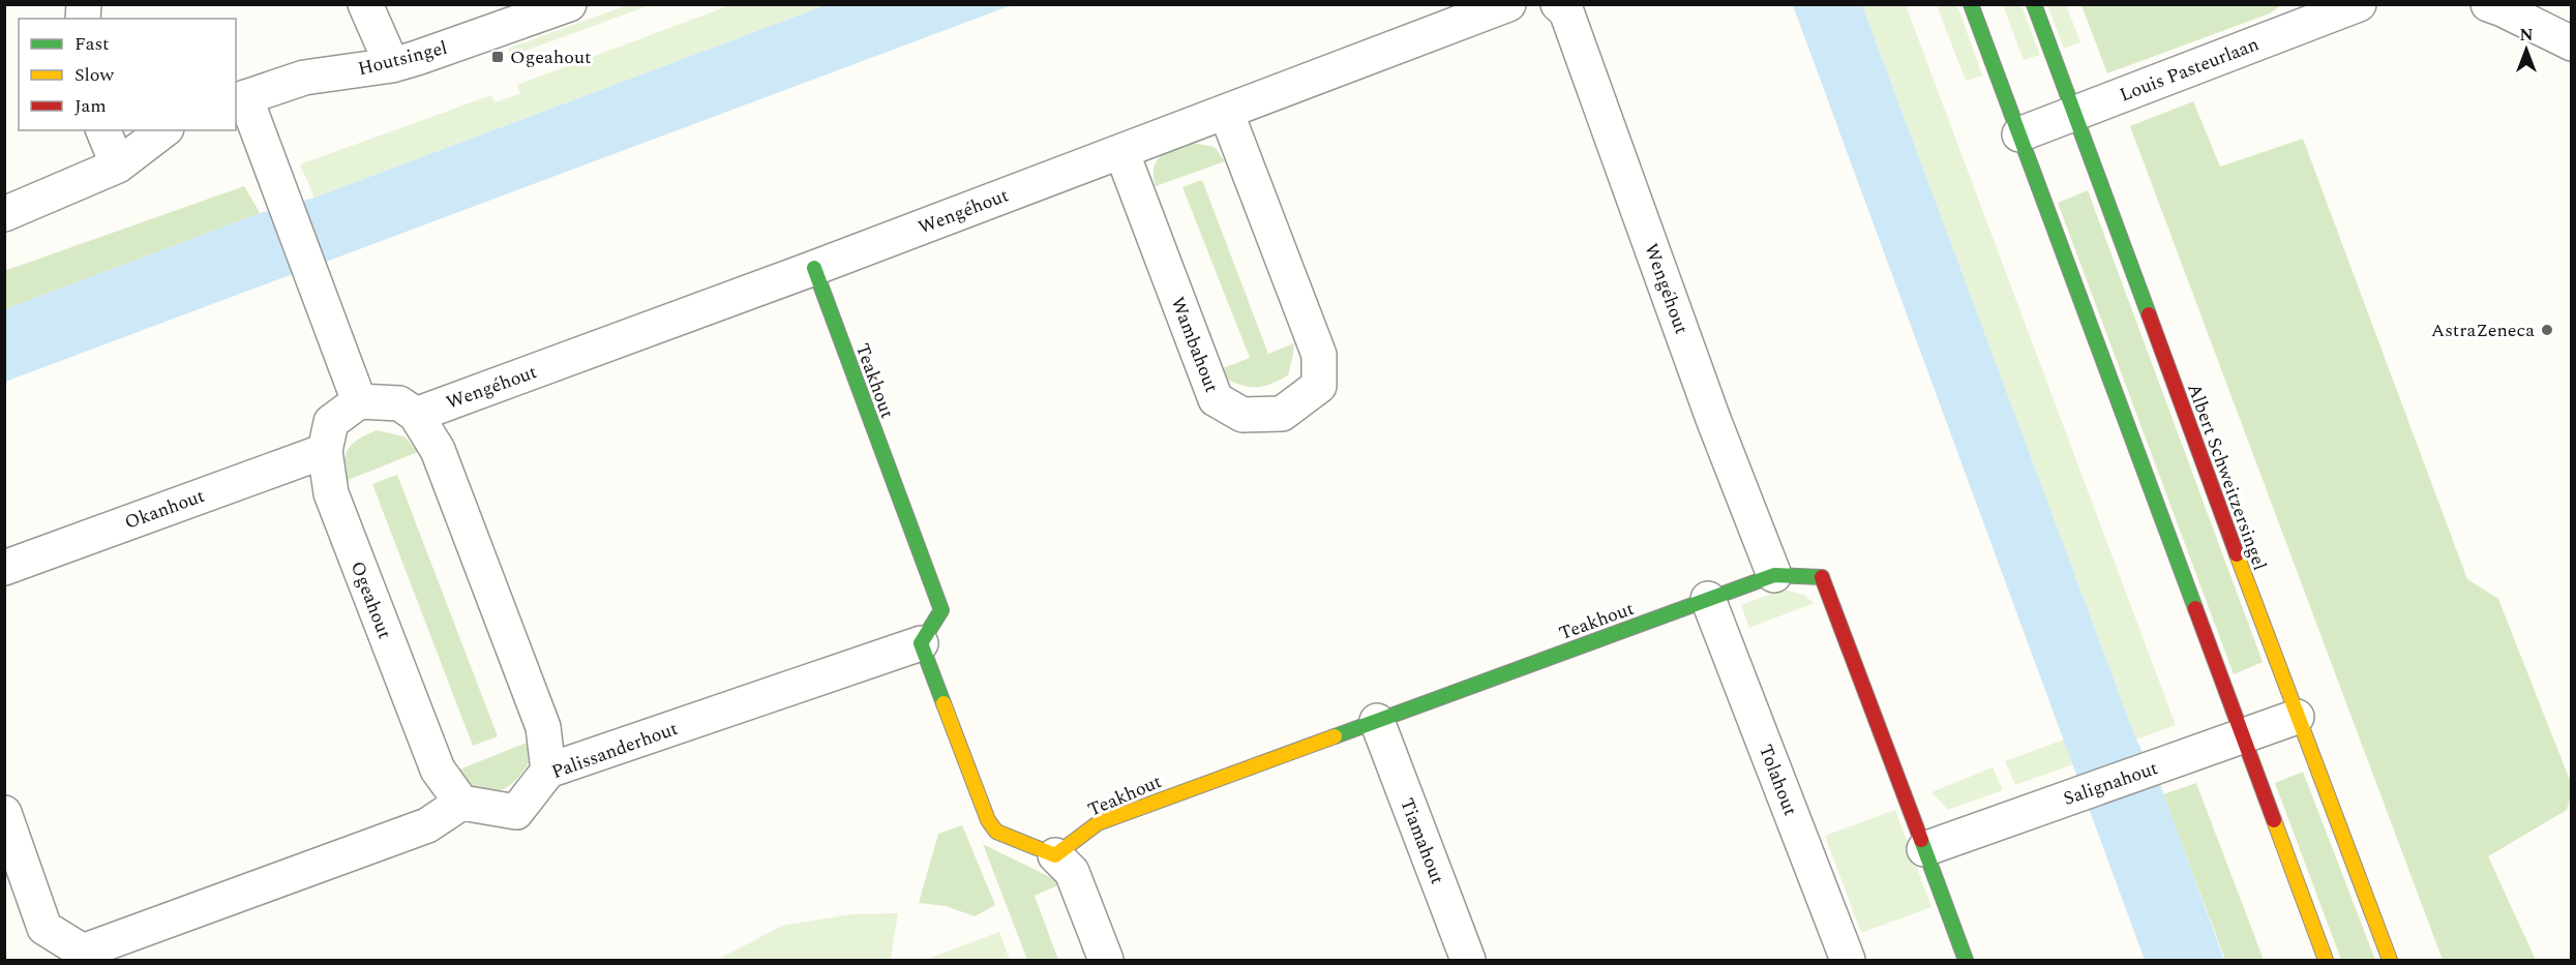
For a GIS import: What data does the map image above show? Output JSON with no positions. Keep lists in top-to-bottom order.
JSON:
{
  "streets": {
    "street": [
      "Houtsingel",
      "Louis Pasteurlaan",
      "Wengéhout",
      "Wambahout",
      "Teakhout",
      "Albert Schweitzersingel",
      "Okanhout",
      "Ogeahout",
      "Palissanderhout",
      "Tolahout",
      "Salignahout",
      "Tiamahout"
    ]
  },
  "crossings": [
    ["Louis Pasteurlaan", "Albert Schweitzersingel"],
    ["Wengéhout", "Wambahout"],
    ["Wengéhout", "Teakhout"],
    ["Teakhout", "Palissanderhout"],
    ["Teakhout", "Tolahout"],
    ["Teakhout", "Tiamahout"],
    ["Albert Schweitzersingel", "Salignahout"],
    ["Okanhout", "Ogeahout"],
    ["Ogeahout", "Palissanderhout"]
  ],
  "places": {
    "transit": ["Ogeahout"],
    "other": ["AstraZeneca"]
  },
  "legend": ["Fast", "Slow", "Jam"],
  "north": "top"
}
